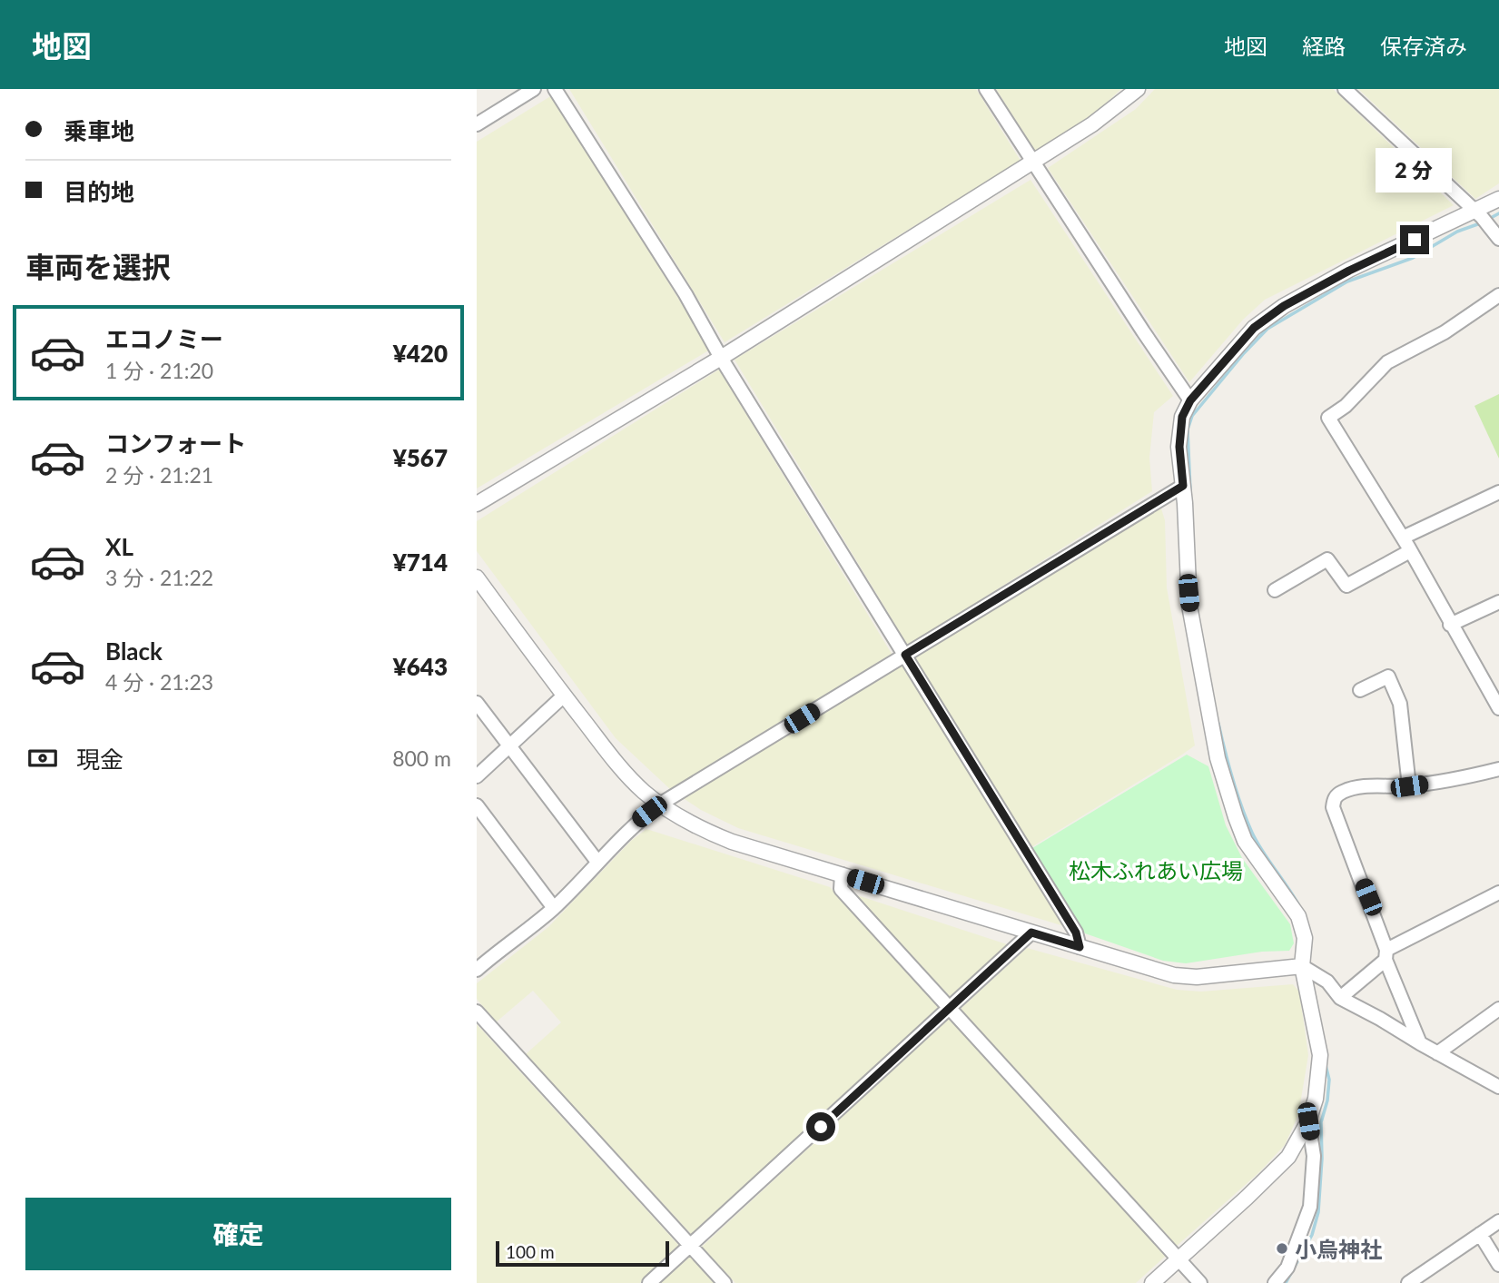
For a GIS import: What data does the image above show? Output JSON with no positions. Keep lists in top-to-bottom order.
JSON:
{
  "parks": ["松木ふれあい広場"],
  "places": ["小烏神社"],
  "scale_bar": "100 m",
  "page": {
    "header": "地図",
    "nav": ["地図", "経路", "保存済み"],
    "banner": ["乗車地", "目的地"],
    "bubble": "2 分",
    "heading": "車両を選択",
    "list": [
      {
        "name": "エコノミー",
        "note": "1 分 · 21:20",
        "value": "¥420"
      },
      {
        "name": "コンフォート",
        "note": "2 分 · 21:21",
        "value": "¥567"
      },
      {
        "name": "XL",
        "note": "3 分 · 21:22",
        "value": "¥714"
      },
      {
        "name": "Black",
        "note": "4 分 · 21:23",
        "value": "¥643"
      }
    ],
    "pay": ["現金", "800 m"],
    "buttons": "確定",
    "scale": "100 m"
  }
}
